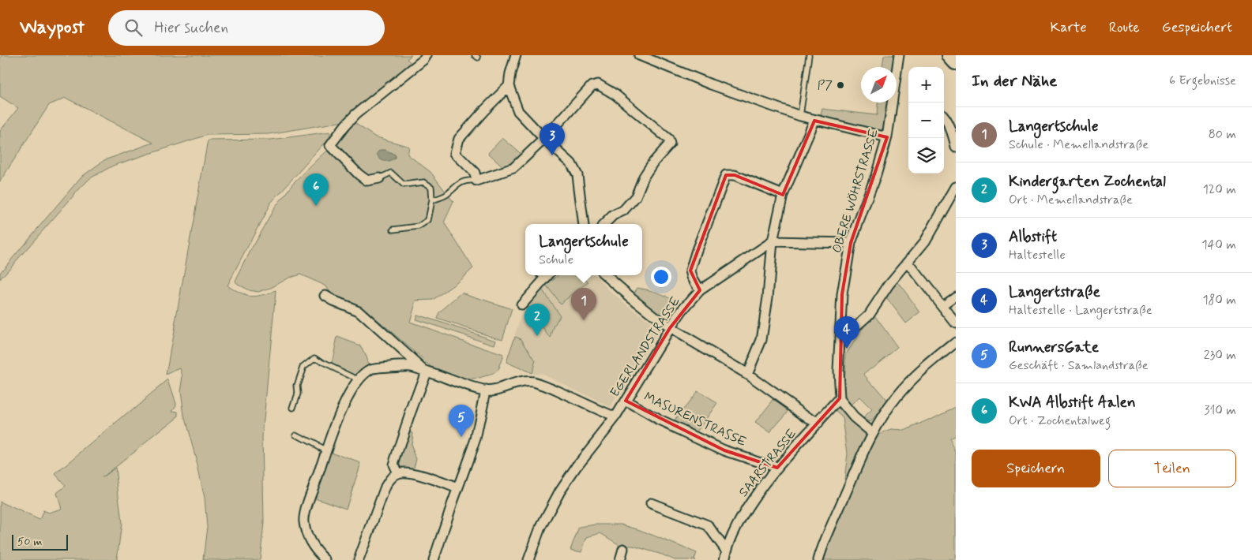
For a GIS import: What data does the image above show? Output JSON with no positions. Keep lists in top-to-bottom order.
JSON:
{
  "streets": {
    "street": [
      "OBERE WÖHRSTRASSE",
      "EGERLANDSTRASSE",
      "MASURENSTRASSE",
      "SAARSTRASSE"
    ]
  },
  "crossings": [
    ["OBERE WÖHRSTRASSE", "SAARSTRASSE"],
    ["EGERLANDSTRASSE", "MASURENSTRASSE"],
    ["MASURENSTRASSE", "SAARSTRASSE"]
  ],
  "places": ["P7"],
  "scale_bar": "50 m",
  "north": "top right",
  "page": {
    "header": "Waypost",
    "search": "Hier suchen",
    "nav": ["Karte", "Route", "Gespeichert"],
    "heading": ["In der Nähe", "6 Ergebnisse"],
    "map_buttons": ["+", "−"],
    "list": [
      {
        "mark": "1",
        "name": "Langertschule",
        "note": "Schule · Memellandstraße",
        "value": "80 m"
      },
      {
        "mark": "2",
        "name": "Kindergarten Zochental",
        "note": "Ort · Memellandstraße",
        "value": "120 m"
      },
      {
        "mark": "3",
        "name": "Albstift",
        "note": "Haltestelle",
        "value": "140 m"
      },
      {
        "mark": "4",
        "name": "Langertstraße",
        "note": "Haltestelle · Langertstraße",
        "value": "180 m"
      },
      {
        "mark": "5",
        "name": "RunnersGate",
        "note": "Geschäft · Samlandstraße",
        "value": "230 m"
      },
      {
        "mark": "6",
        "name": "KWA Albstift Aalen",
        "note": "Ort · Zochentalweg",
        "value": "310 m"
      }
    ],
    "pins": [
      "3",
      "6",
      "1",
      "2",
      "4",
      "5"
    ],
    "popup": ["Langertschule", "Schule"],
    "buttons": ["Speichern", "Teilen"],
    "scale": "50 m"
  }
}
